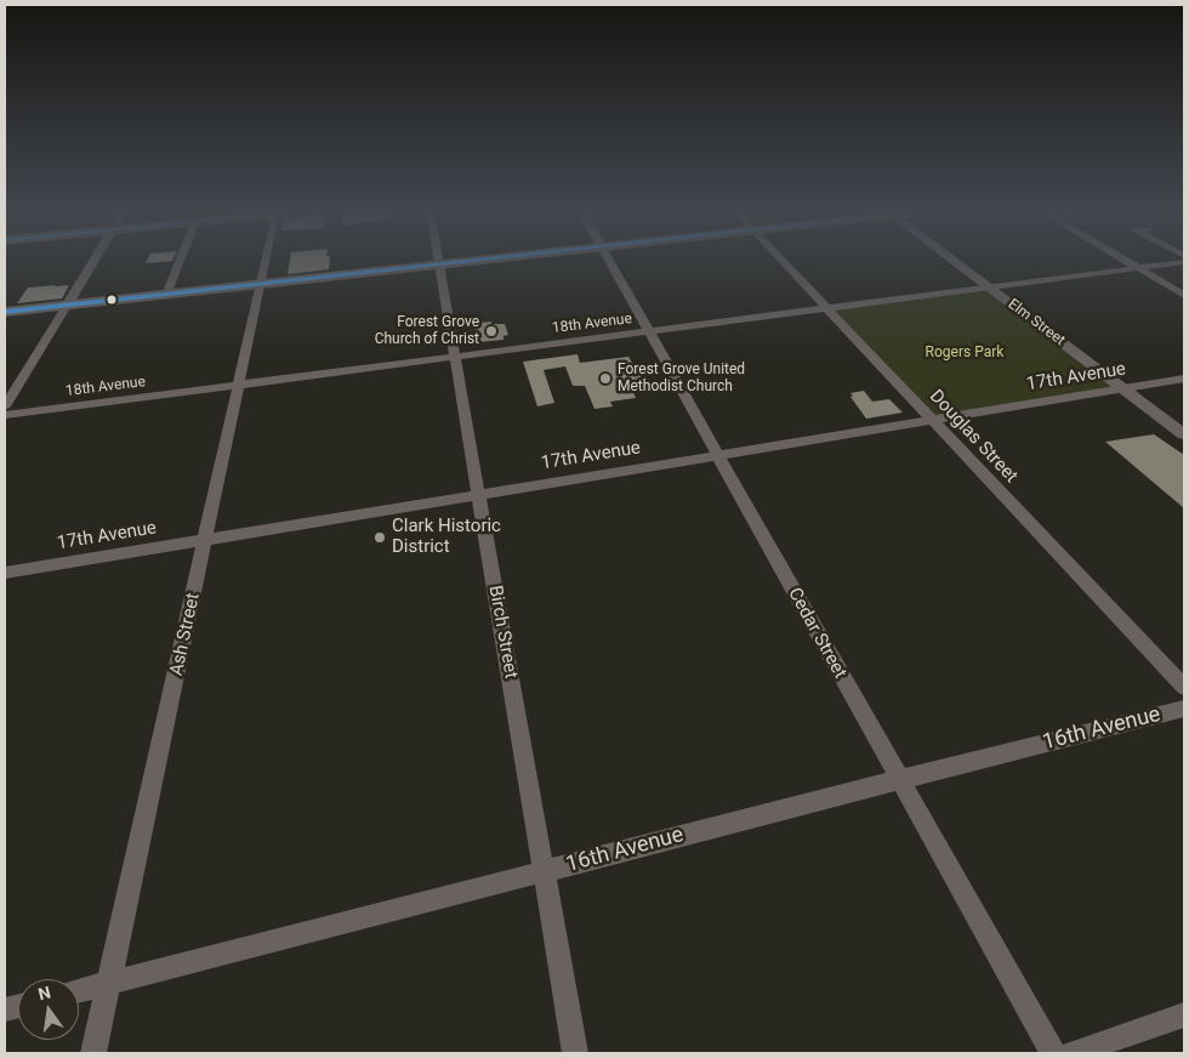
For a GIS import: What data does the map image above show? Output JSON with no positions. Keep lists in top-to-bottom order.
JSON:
{
  "streets": {
    "street": [
      "Elm Street",
      "18th Avenue",
      "17th Avenue",
      "Douglas Street",
      "Birch Street",
      "Cedar Street",
      "Ash Street",
      "16th Avenue"
    ]
  },
  "crossings": [
    ["Elm Street", "18th Avenue"],
    ["Elm Street", "17th Avenue"],
    ["18th Avenue", "Douglas Street"],
    ["18th Avenue", "Birch Street"],
    ["18th Avenue", "Cedar Street"],
    ["18th Avenue", "Ash Street"],
    ["17th Avenue", "Douglas Street"],
    ["17th Avenue", "Birch Street"],
    ["17th Avenue", "Cedar Street"],
    ["17th Avenue", "Ash Street"],
    ["Birch Street", "16th Avenue"],
    ["Cedar Street", "16th Avenue"],
    ["Ash Street", "16th Avenue"]
  ],
  "parks": ["Rogers Park"],
  "places": ["Forest Grove Church of Christ", "Forest Grove United Methodist Church", "Clark Historic District"],
  "north": "top"
}
